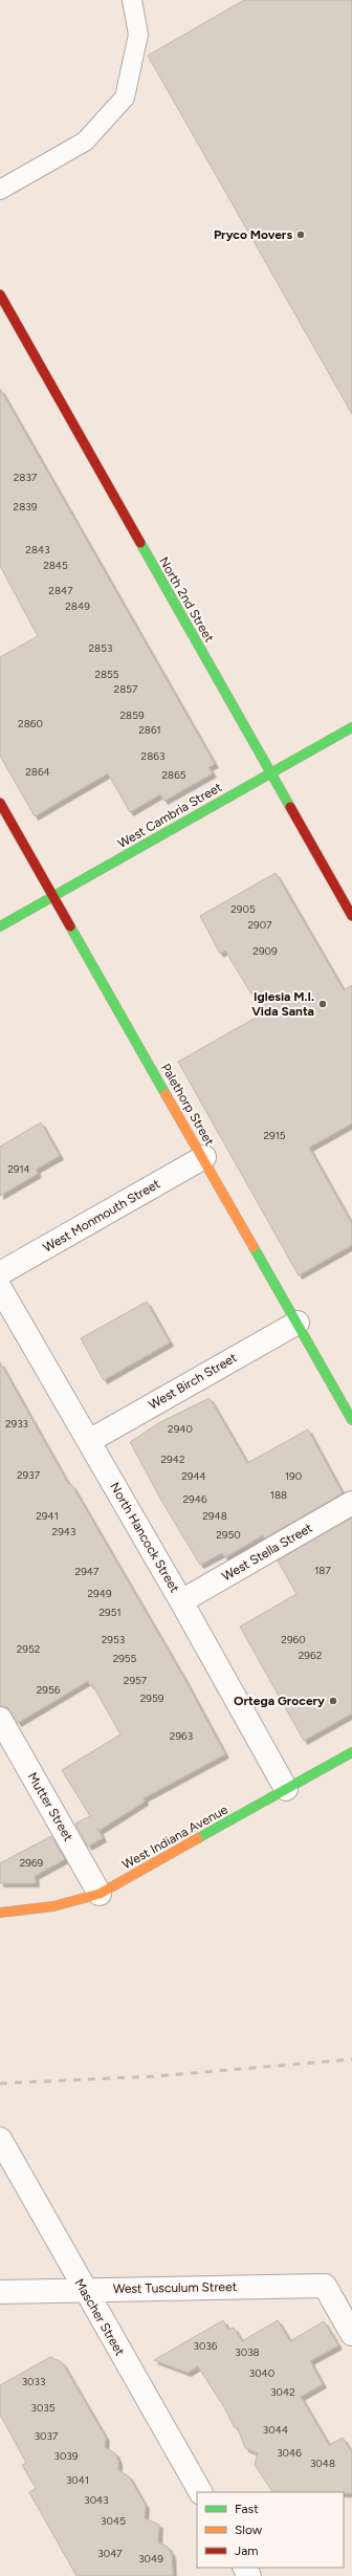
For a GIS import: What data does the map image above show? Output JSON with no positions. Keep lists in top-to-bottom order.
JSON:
{
  "streets": {
    "street": [
      "North 2nd Street",
      "West Cambria Street",
      "Palethorp Street",
      "West Monmouth Street",
      "West Birch Street",
      "North Hancock Street",
      "West Stella Street",
      "Mutter Street",
      "West Indiana Avenue",
      "West Tusculum Street",
      "Mascher Street"
    ]
  },
  "crossings": [
    ["North 2nd Street", "West Cambria Street"],
    ["West Cambria Street", "Palethorp Street"],
    ["Palethorp Street", "West Monmouth Street"],
    ["Palethorp Street", "West Birch Street"],
    ["West Birch Street", "North Hancock Street"],
    ["North Hancock Street", "West Stella Street"],
    ["North Hancock Street", "West Indiana Avenue"],
    ["Mutter Street", "West Indiana Avenue"],
    ["West Tusculum Street", "Mascher Street"]
  ],
  "places": ["Pryco Movers", "Iglesia M.I. Vida Santa", "Ortega Grocery"],
  "house_numbers": [
    "2837",
    "2839",
    "2843",
    "2845",
    "2847",
    "2849",
    "2853",
    "2855",
    "2857",
    "2859",
    "2860",
    "2861",
    "2863",
    "2864",
    "2865",
    "2905",
    "2907",
    "2909",
    "2915",
    "2914",
    "2933",
    "2940",
    "2942",
    "2937",
    "2944",
    "190",
    "188",
    "2946",
    "2941",
    "2948",
    "2943",
    "2950",
    "187",
    "2947",
    "2949",
    "2951",
    "2953",
    "2960",
    "2952",
    "2962",
    "2955",
    "2957",
    "2956",
    "2959",
    "2963",
    "2969",
    "3036",
    "3038",
    "3040",
    "3033",
    "3042",
    "3035",
    "3044",
    "3037",
    "3046",
    "3039",
    "3048",
    "3041",
    "3043",
    "3045",
    "3047",
    "3049"
  ],
  "legend": ["Fast", "Slow", "Jam"]
}
